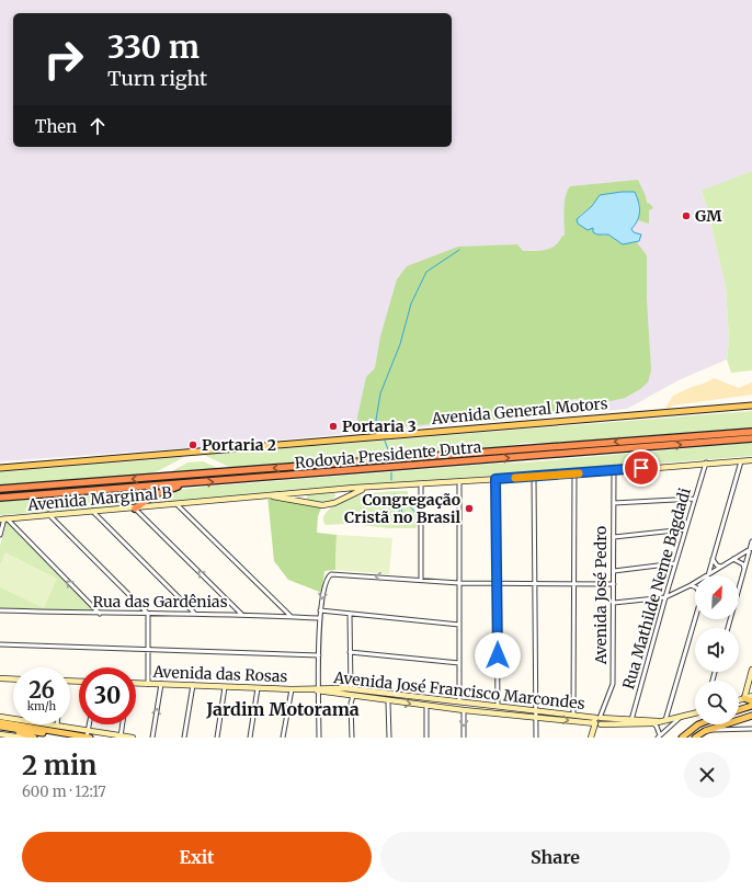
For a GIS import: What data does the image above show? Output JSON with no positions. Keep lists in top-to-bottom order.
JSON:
{
  "streets": {
    "highway": ["Rodovia Presidente Dutra"],
    "main road": ["Avenida General Motors"],
    "street": [
      "Avenida Marginal B",
      "Rua Mathilde Neme Bagdadi",
      "Avenida José Pedro",
      "Rua das Gardênias",
      "Avenida das Rosas",
      "Avenida José Francisco Marcondes"
    ]
  },
  "crossings": [
    ["Rua Mathilde Neme Bagdadi", "Avenida José Francisco Marcondes"],
    ["Avenida José Pedro", "Avenida José Francisco Marcondes"],
    ["Avenida das Rosas", "Avenida José Francisco Marcondes"]
  ],
  "districts": ["Jardim Motorama"],
  "places": [
    "GM",
    "Portaria 3",
    "Portaria 2",
    "Congregação Cristã no Brasil"
  ],
  "north": "top right",
  "page": {
    "turn": ["330 m", "Turn right"],
    "then": "Then",
    "speed": "26 km/h",
    "limit": "30",
    "heading": ["2 min", "600 m · 12:17"],
    "buttons": ["Exit", "Share"]
  }
}
